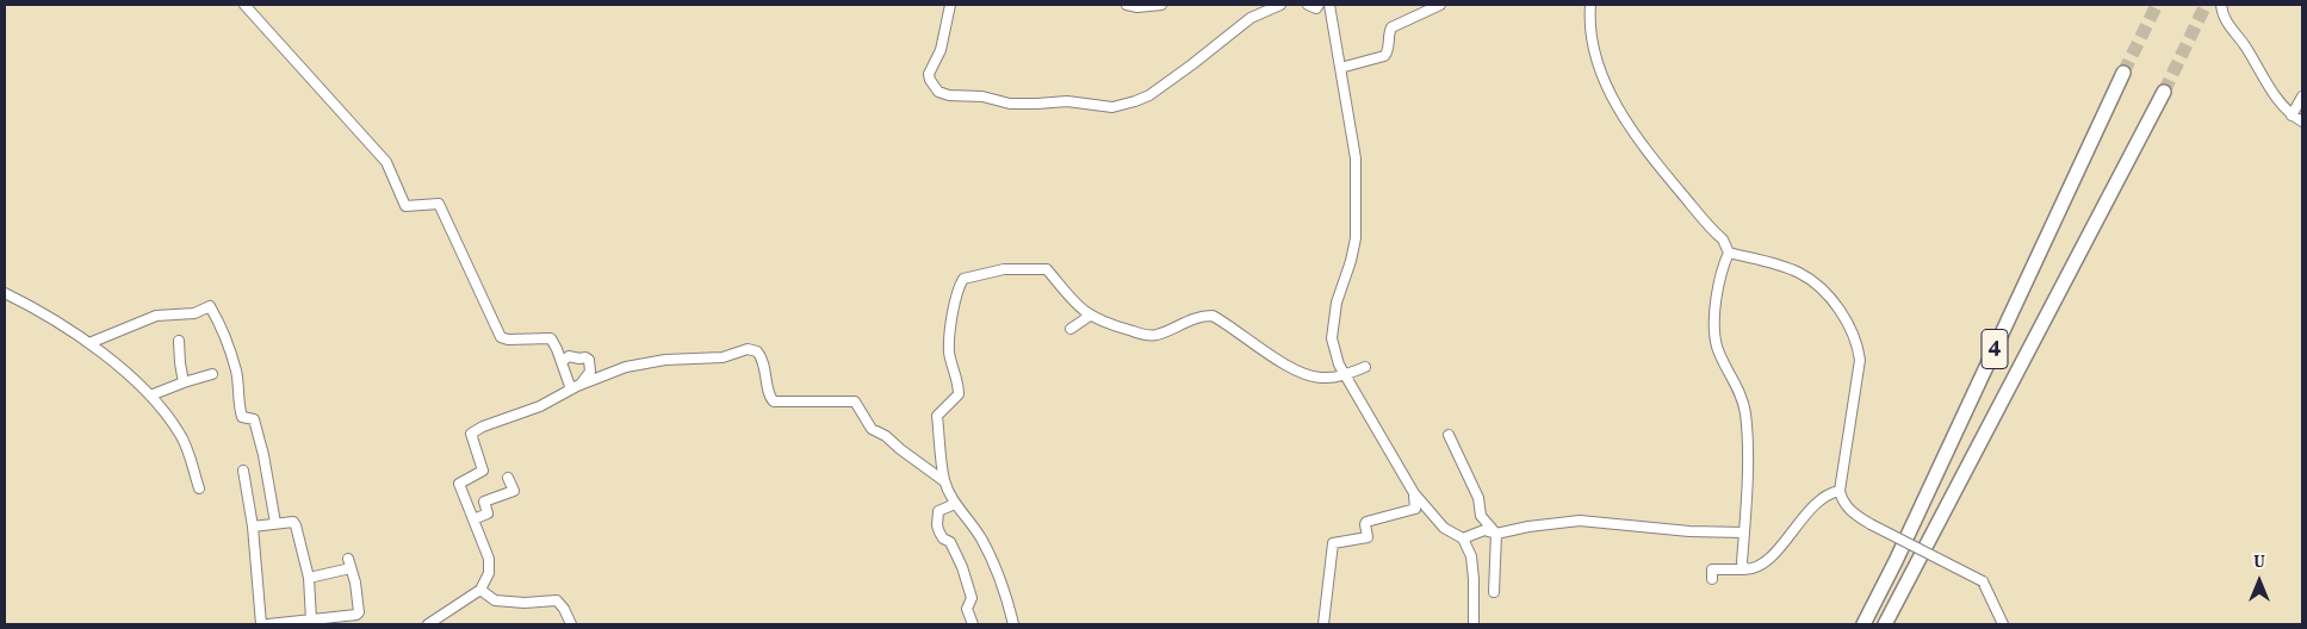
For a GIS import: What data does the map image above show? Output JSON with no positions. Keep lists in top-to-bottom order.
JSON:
{
  "streets": {
    "highway": ["4"]
  },
  "north": "top"
}
